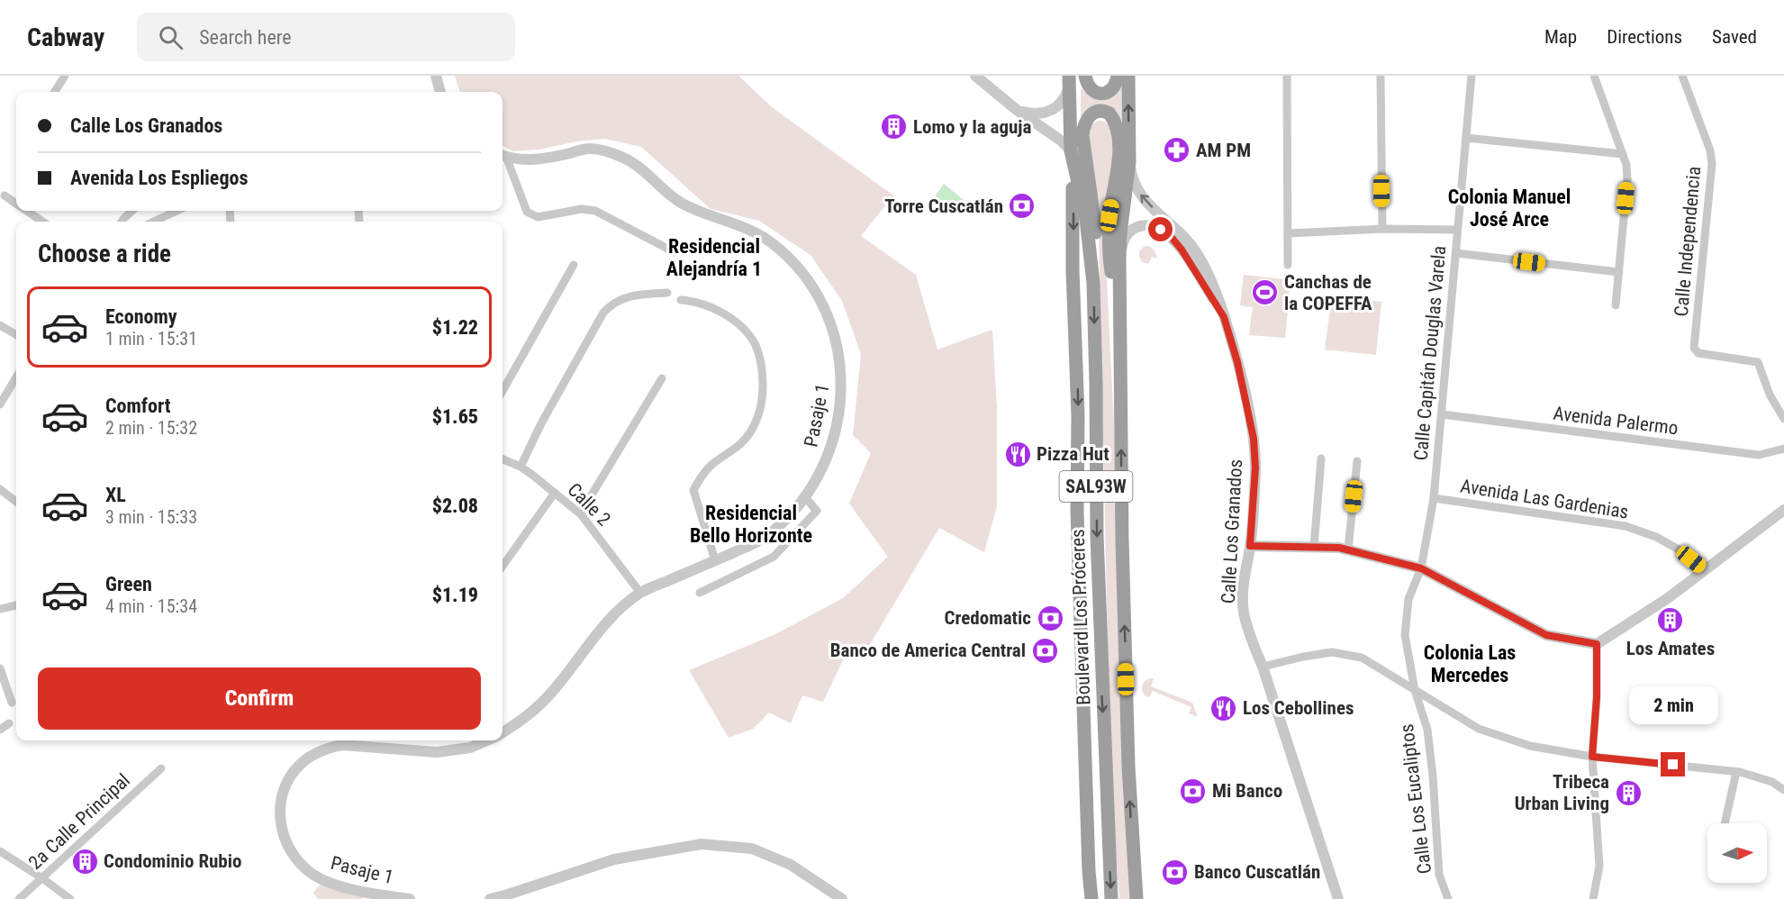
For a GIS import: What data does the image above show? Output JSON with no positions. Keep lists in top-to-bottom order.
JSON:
{
  "streets": {
    "highway": ["SAL93W", "Boulevard Los Próceres"],
    "street": [
      "Calle Independencia",
      "Calle Capitán Douglas Varela",
      "Pasaje 1",
      "Avenida Palermo",
      "Avenida Las Gardenias",
      "Calle 2",
      "Calle Los Granados",
      "Calle Los Eucaliptos",
      "2a Calle Principal"
    ]
  },
  "crossings": [
    ["Calle Capitán Douglas Varela", "Avenida Palermo"],
    ["Calle Capitán Douglas Varela", "Avenida Las Gardenias"],
    ["Calle Capitán Douglas Varela", "Calle Los Eucaliptos"],
    ["Pasaje 1", "Calle 2"],
    ["SAL93W", "Calle Los Granados"]
  ],
  "districts": [
    "Colonia Manuel José Arce",
    "Residencial Alejandría 1",
    "Residencial Bello Horizonte",
    "Colonia Las Mercedes"
  ],
  "places": {
    "building": [
      "Lomo y la aguja",
      "Los Amates",
      "Tribeca Urban Living",
      "Condominio Rubio"
    ],
    "pharmacy": ["AM PM"],
    "bank": [
      "Torre Cuscatlán",
      "Credomatic",
      "Banco de America Central",
      "Mi Banco",
      "Banco Cuscatlán"
    ],
    "sports": ["Canchas de la COPEFFA"],
    "restaurant": ["Pizza Hut", "Los Cebollines"]
  },
  "north": "right",
  "page": {
    "header": "Cabway",
    "search": "Search here",
    "nav": ["Map", "Directions", "Saved"],
    "banner": ["Calle Los Granados", "Avenida Los Espliegos"],
    "heading": "Choose a ride",
    "list": [
      {
        "name": "Economy",
        "note": "1 min · 15:31",
        "value": "$1.22"
      },
      {
        "name": "Comfort",
        "note": "2 min · 15:32",
        "value": "$1.65"
      },
      {
        "name": "XL",
        "note": "3 min · 15:33",
        "value": "$2.08"
      },
      {
        "name": "Green",
        "note": "4 min · 15:34",
        "value": "$1.19"
      }
    ],
    "buttons": "Confirm",
    "bubble": "2 min"
  }
}
